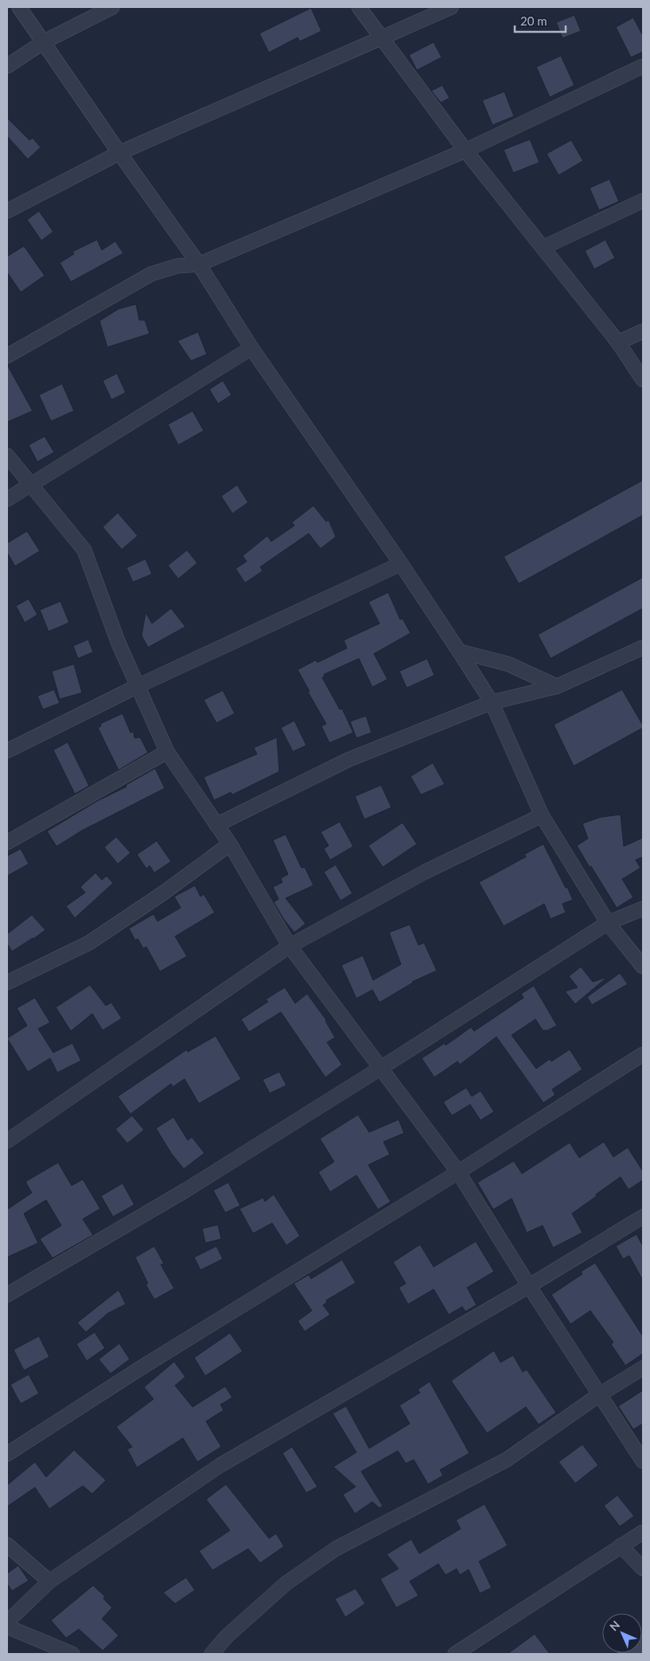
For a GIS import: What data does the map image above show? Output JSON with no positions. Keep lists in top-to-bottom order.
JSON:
{
  "scale_bar": "20 m",
  "north": "top left"
}
